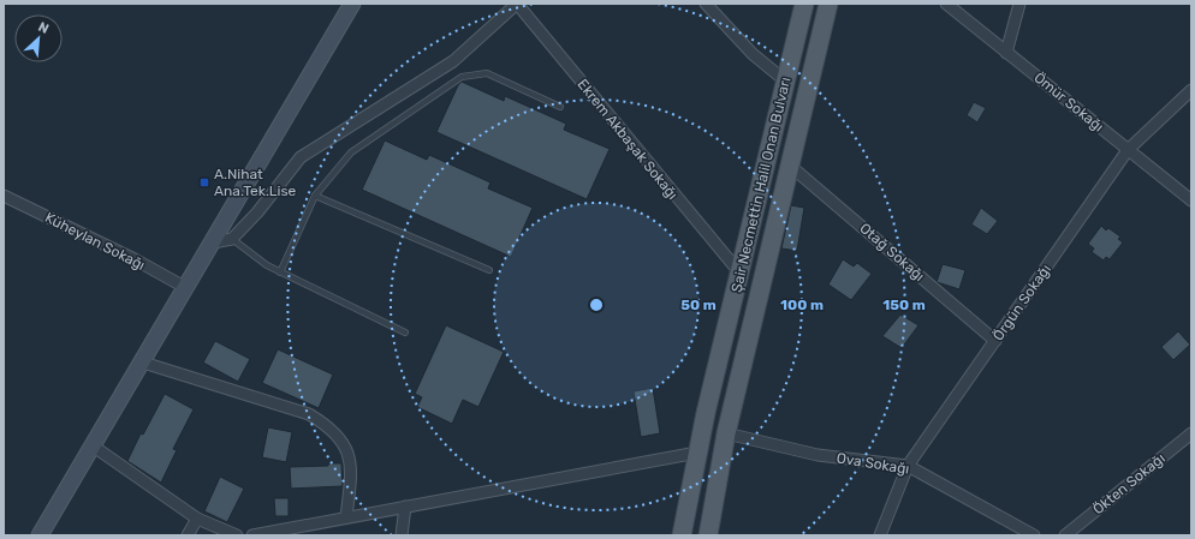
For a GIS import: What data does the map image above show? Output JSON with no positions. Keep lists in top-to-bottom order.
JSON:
{
  "streets": {
    "main road": ["Şair Necmettin Halil Onan Bulvarı"],
    "street": [
      "Ömür Sokağı",
      "Ekrem Akbaşak Sokağı",
      "Küheylan Sokağı",
      "Otağ Sokağı",
      "Örgün Sokağı",
      "Ova Sokağı",
      "Ökten Sokağı"
    ]
  },
  "crossings": [
    ["Ömür Sokağı", "Örgün Sokağı"],
    ["Ekrem Akbaşak Sokağı", "Şair Necmettin Halil Onan Bulvarı"],
    ["Şair Necmettin Halil Onan Bulvarı", "Otağ Sokağı"],
    ["Şair Necmettin Halil Onan Bulvarı", "Ova Sokağı"],
    ["Otağ Sokağı", "Örgün Sokağı"],
    ["Örgün Sokağı", "Ova Sokağı"]
  ],
  "places": {
    "transit": ["A.Nihat Ana.Tek.Lise"]
  },
  "north": "top right",
  "rings": ["50 m", "100 m", "150 m"]
}
